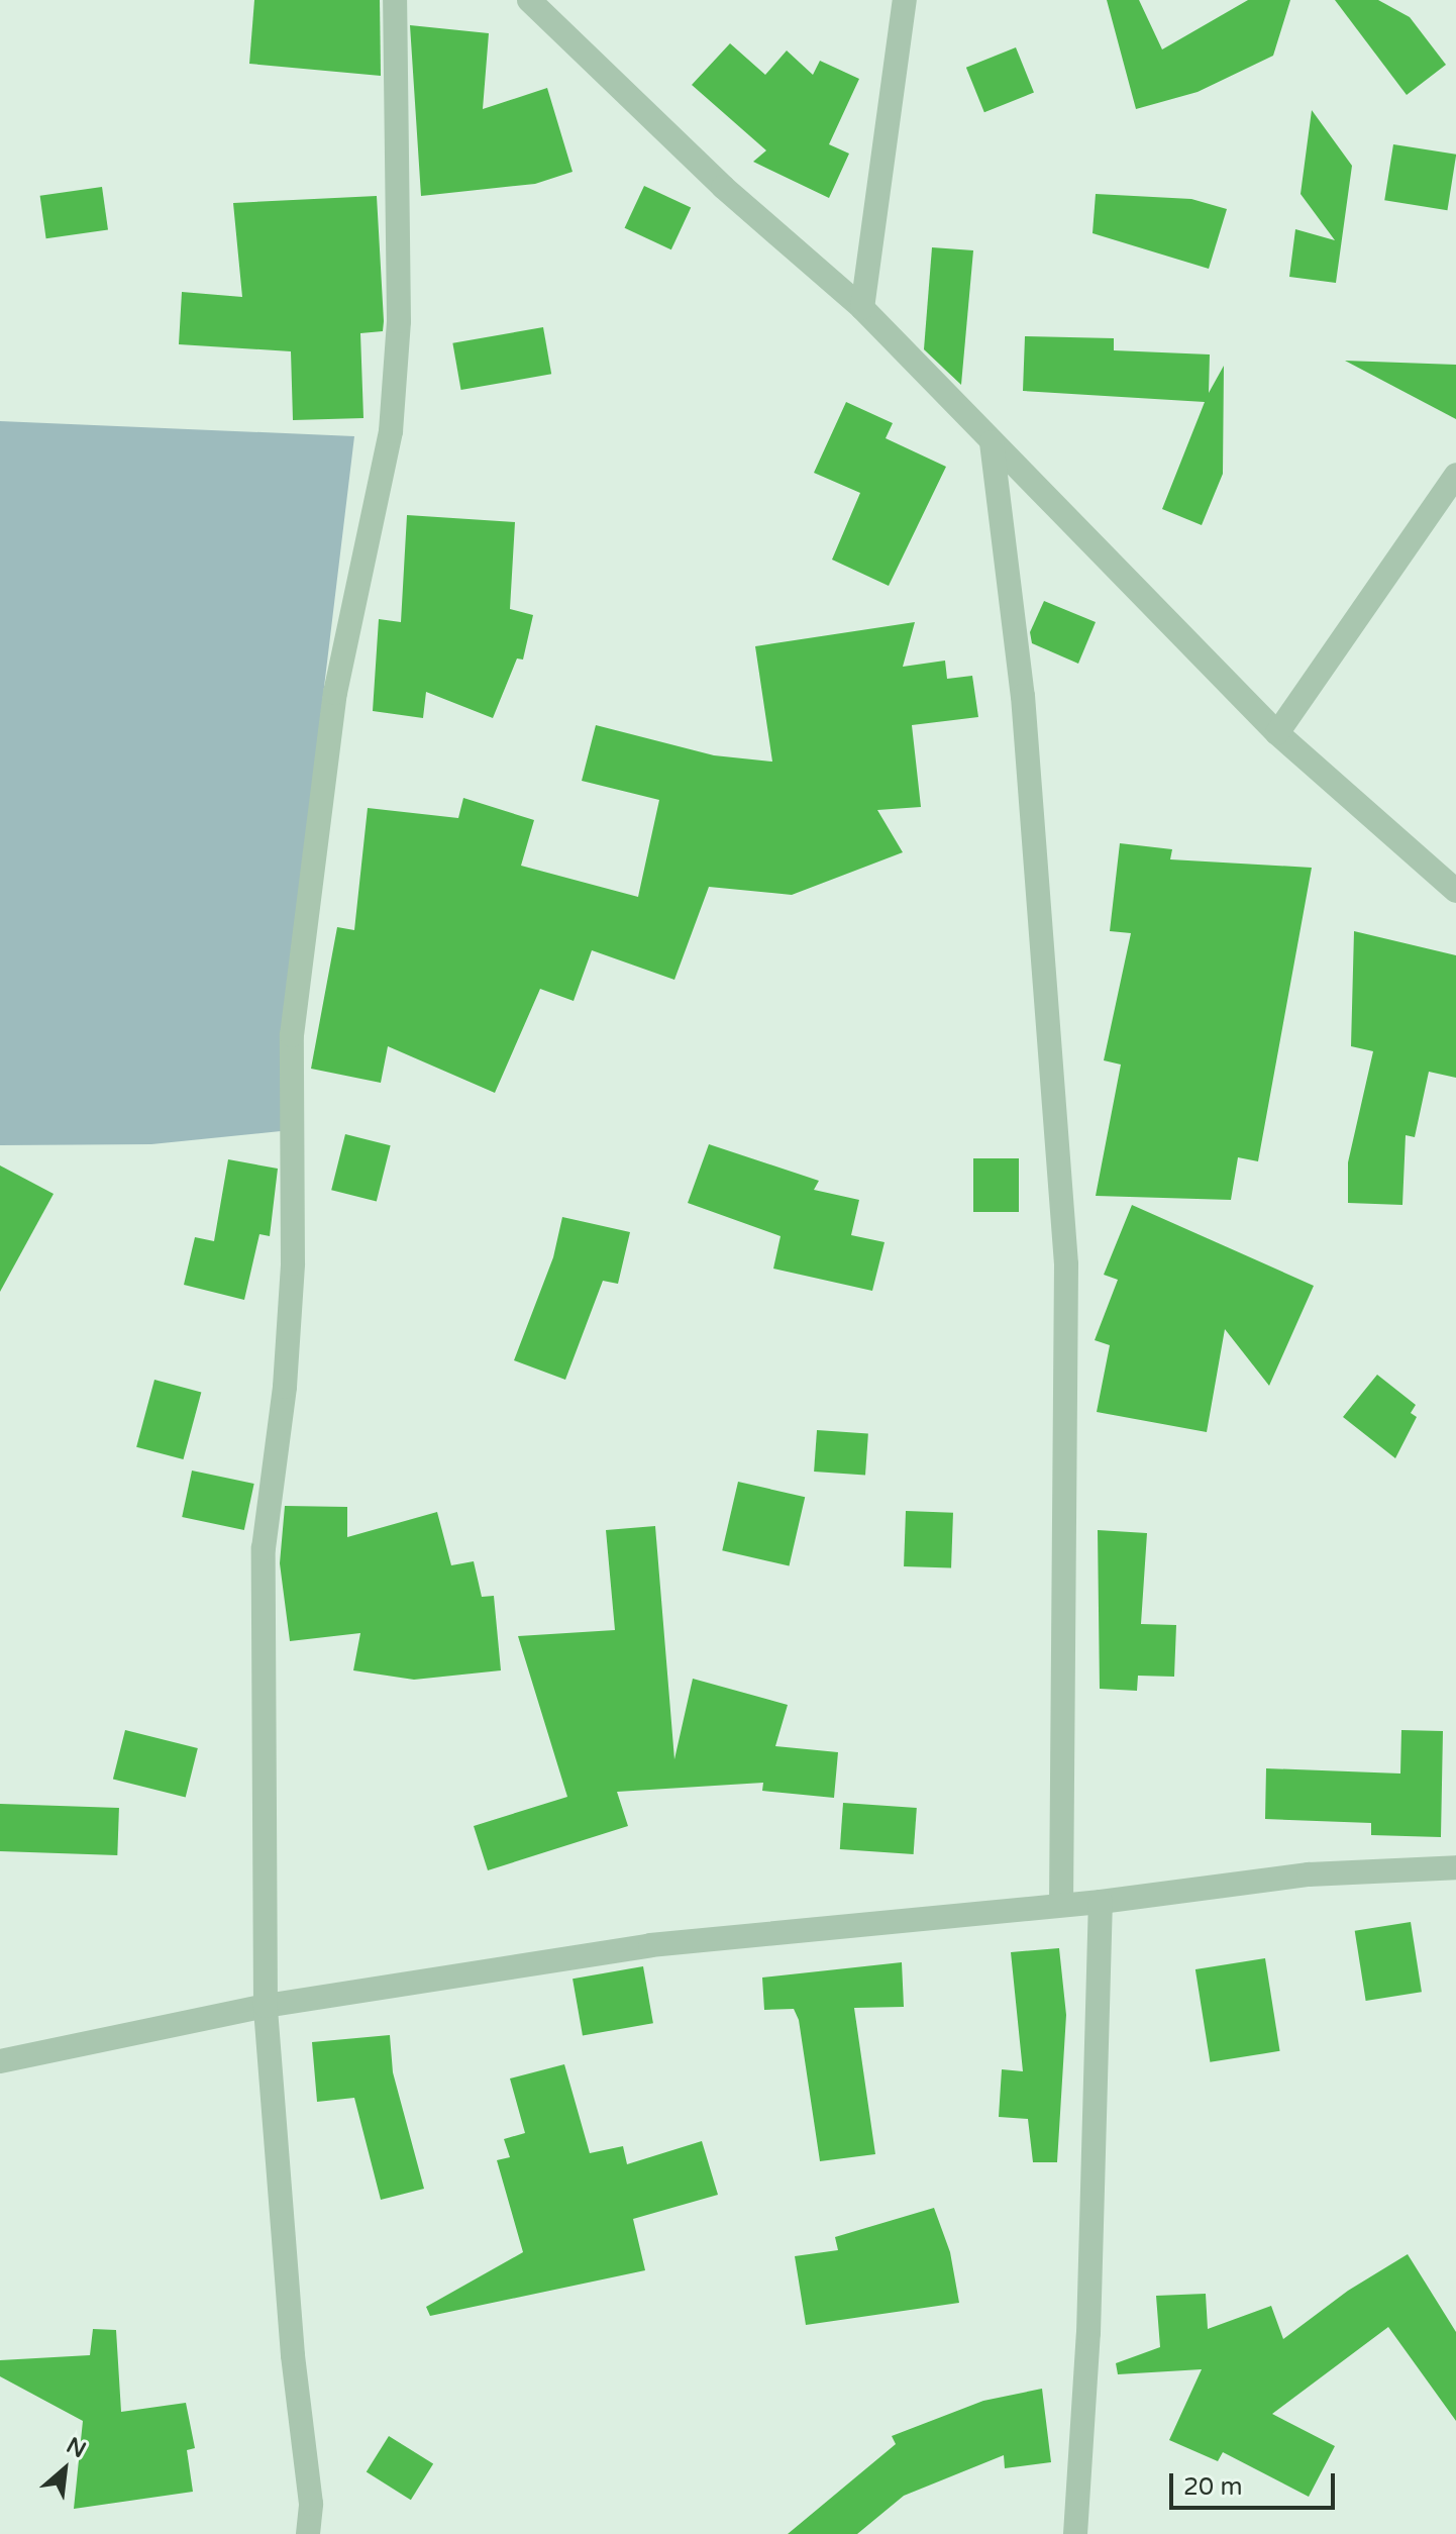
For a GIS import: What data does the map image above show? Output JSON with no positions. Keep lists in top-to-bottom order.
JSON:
{
  "scale_bar": "20 m",
  "north": "top right"
}
